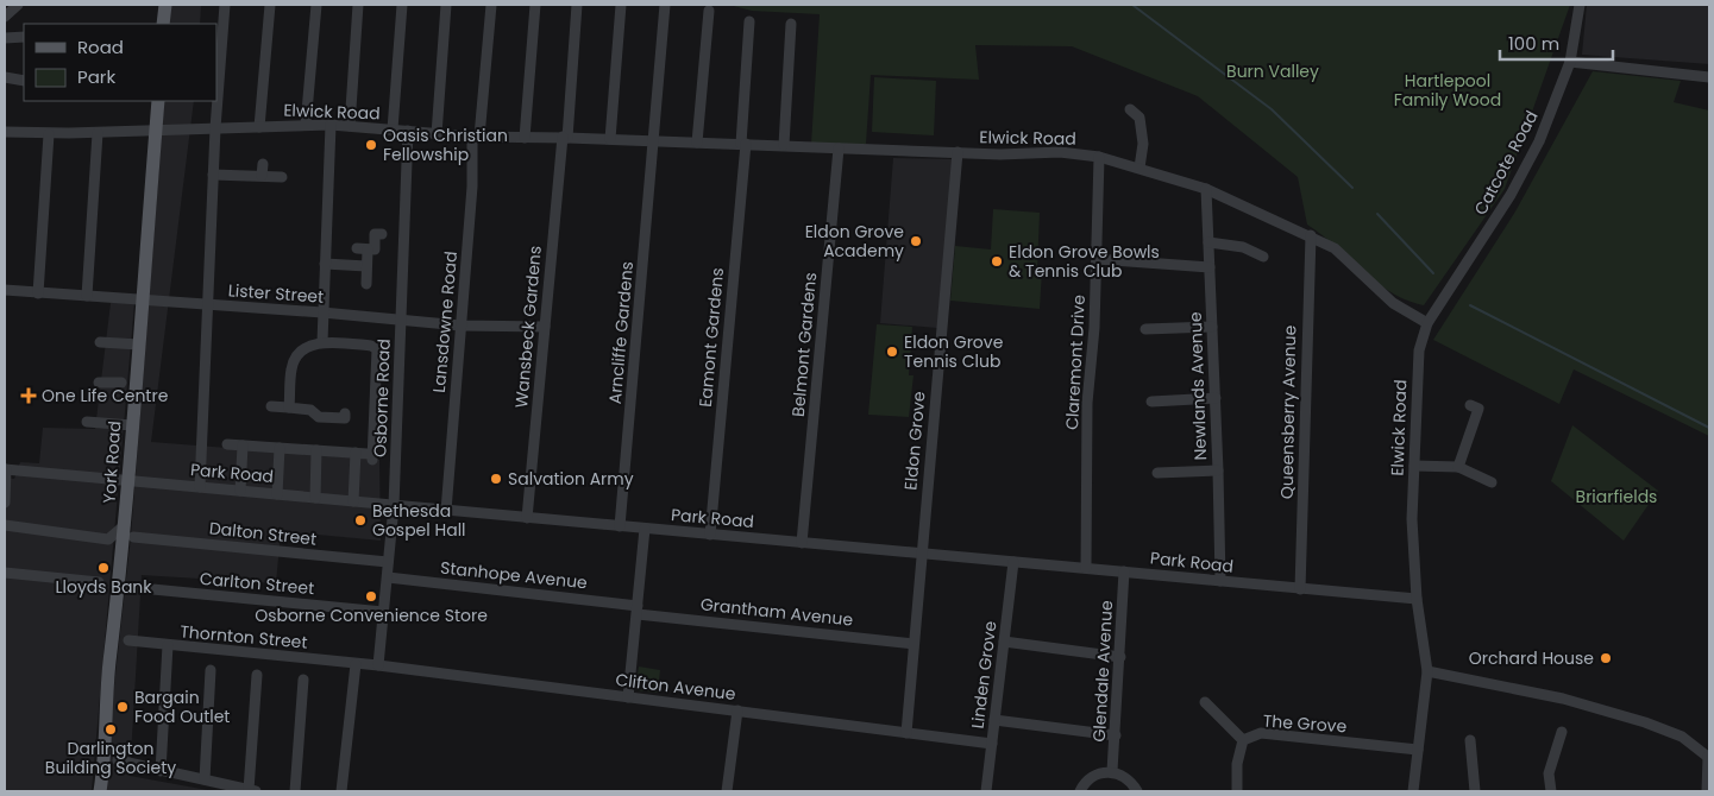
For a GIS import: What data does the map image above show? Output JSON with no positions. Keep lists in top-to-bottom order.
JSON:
{
  "streets": {
    "main road": ["York Road"],
    "street": [
      "Elwick Road",
      "Catcote Road",
      "Lister Street",
      "Lansdowne Road",
      "Wansbeck Gardens",
      "Arncliffe Gardens",
      "Eamont Gardens",
      "Belmont Gardens",
      "Claremont Drive",
      "Newlands Avenue",
      "Osborne Road",
      "Queensberry Avenue",
      "Eldon Grove",
      "Park Road",
      "Dalton Street",
      "Stanhope Avenue",
      "Carlton Street",
      "Grantham Avenue",
      "Thornton Street",
      "Glendale Avenue",
      "Linden Grove",
      "Clifton Avenue",
      "The Grove"
    ]
  },
  "crossings": [
    ["Elwick Road", "Catcote Road"],
    ["Elwick Road", "Lansdowne Road"],
    ["Elwick Road", "Wansbeck Gardens"],
    ["Elwick Road", "Arncliffe Gardens"],
    ["Elwick Road", "Eamont Gardens"],
    ["Elwick Road", "Belmont Gardens"],
    ["Elwick Road", "Claremont Drive"],
    ["Elwick Road", "Newlands Avenue"],
    ["Elwick Road", "Osborne Road"],
    ["Elwick Road", "Queensberry Avenue"],
    ["Elwick Road", "Eldon Grove"],
    ["Elwick Road", "York Road"],
    ["Elwick Road", "Park Road"],
    ["Elwick Road", "The Grove"],
    ["Lister Street", "Lansdowne Road"],
    ["Lister Street", "Wansbeck Gardens"],
    ["Lister Street", "Osborne Road"],
    ["Lister Street", "York Road"],
    ["Lansdowne Road", "Park Road"],
    ["Wansbeck Gardens", "Park Road"],
    ["Arncliffe Gardens", "Park Road"],
    ["Eamont Gardens", "Park Road"],
    ["Belmont Gardens", "Park Road"],
    ["Claremont Drive", "Park Road"],
    ["Newlands Avenue", "Park Road"],
    ["Osborne Road", "Park Road"],
    ["Osborne Road", "Dalton Street"],
    ["Osborne Road", "Stanhope Avenue"],
    ["Osborne Road", "Carlton Street"],
    ["Osborne Road", "Clifton Avenue"],
    ["Queensberry Avenue", "Park Road"],
    ["Eldon Grove", "Park Road"],
    ["Eldon Grove", "Grantham Avenue"],
    ["Eldon Grove", "Clifton Avenue"],
    ["York Road", "Park Road"],
    ["Park Road", "Glendale Avenue"],
    ["Park Road", "Linden Grove"],
    ["Stanhope Avenue", "Grantham Avenue"],
    ["Thornton Street", "Clifton Avenue"],
    ["Linden Grove", "Clifton Avenue"]
  ],
  "parks": ["Burn Valley", "Hartlepool Family Wood", "Briarfields"],
  "places": {
    "other": [
      "Oasis Christian Fellowship",
      "Eldon Grove Academy",
      "Eldon Grove Bowls & Tennis Club",
      "Eldon Grove Tennis Club",
      "Salvation Army",
      "Bethesda Gospel Hall",
      "Lloyds Bank",
      "Osborne Convenience Store",
      "Orchard House",
      "Bargain Food Outlet",
      "Darlington Building Society"
    ],
    "health": ["One Life Centre"]
  },
  "legend": ["Road", "Park"],
  "scale_bar": "100 m"
}
